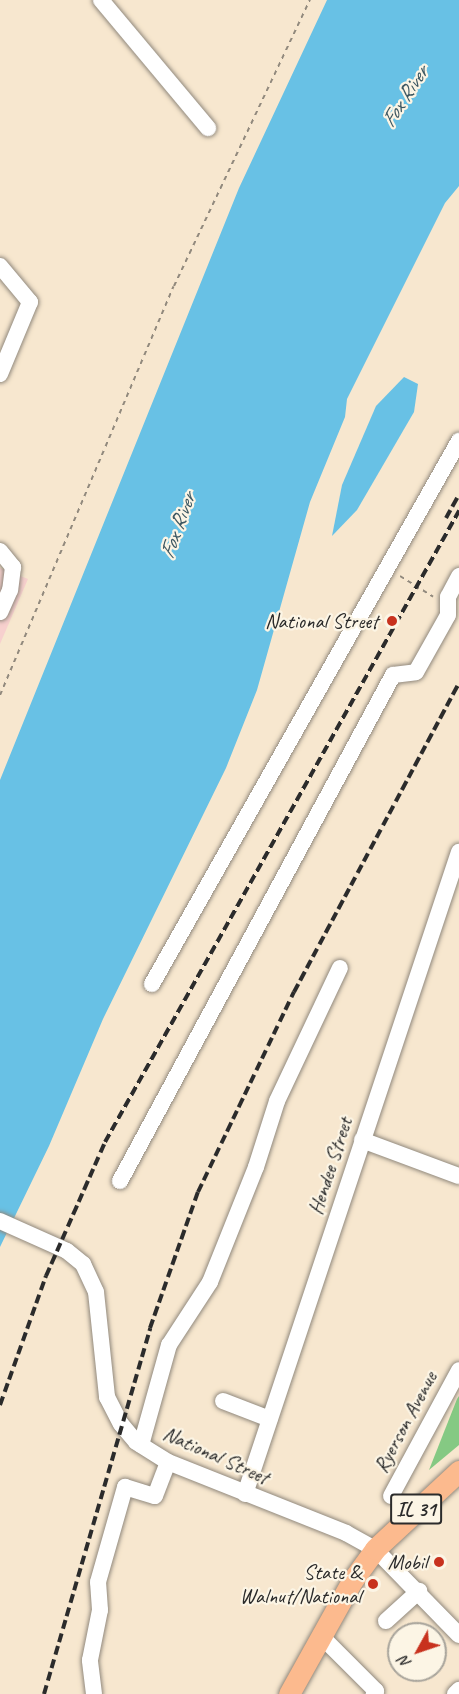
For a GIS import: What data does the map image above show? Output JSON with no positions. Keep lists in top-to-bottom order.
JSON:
{
  "streets": {
    "main road": ["IL 31"],
    "street": ["Hendee Street", "Ryerson Avenue", "National Street"]
  },
  "crossings": [
    ["Hendee Street", "National Street"],
    ["National Street", "IL 31"]
  ],
  "water": ["Fox River"],
  "places": ["National Street", "Mobil", "State & Walnut/National"],
  "north": "bottom left"
}
